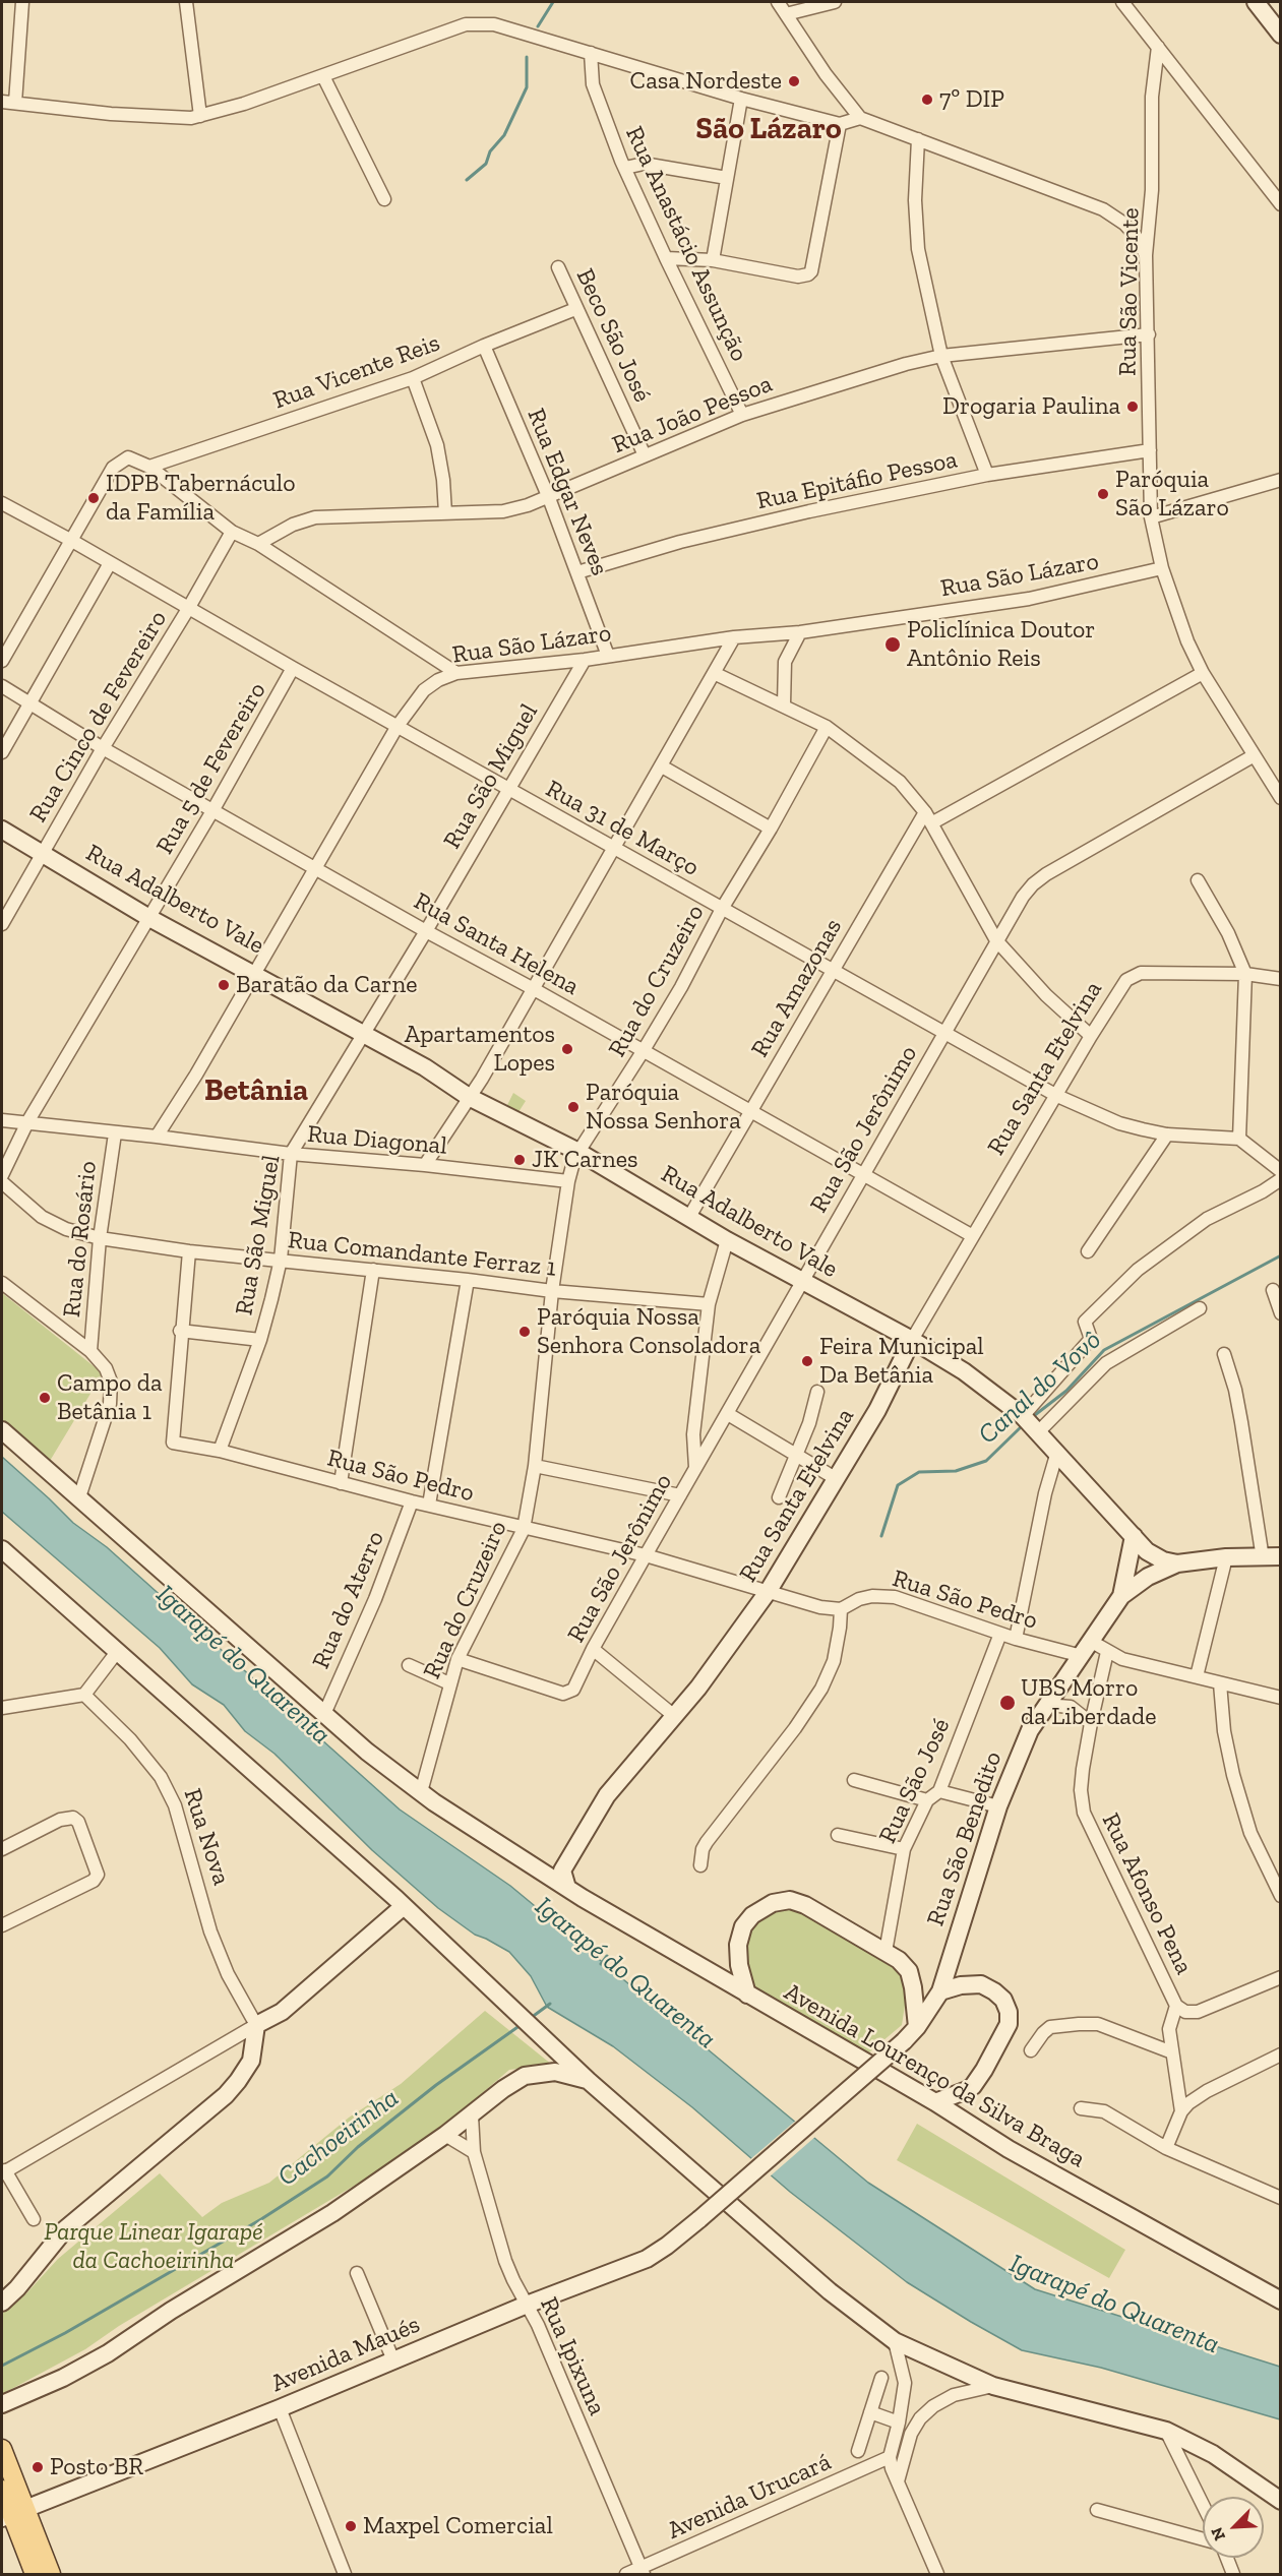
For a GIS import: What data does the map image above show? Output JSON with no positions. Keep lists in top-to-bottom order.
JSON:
{
  "streets": {
    "street": [
      "Rua Anastácio Assunção",
      "Rua São Vicente",
      "Beco São José",
      "Rua Vicente Reis",
      "Rua João Pessoa",
      "Rua Epitáfio Pessoa",
      "Rua Edgar Neves",
      "Rua São Lázaro",
      "Rua Cinco de Fevereiro",
      "Rua 5 de Fevereiro",
      "Rua São Miguel",
      "Rua 31 de Março",
      "Rua Adalberto Vale",
      "Rua Santa Helena",
      "Rua do Cruzeiro",
      "Rua Amazonas",
      "Rua Santa Etelvina",
      "Rua São Jerônimo",
      "Rua Diagonal",
      "Rua do Rosário",
      "Rua Comandante Ferraz 1",
      "Rua São Pedro",
      "Rua do Aterro",
      "Rua São José",
      "Rua Nova",
      "Rua São Benedito",
      "Rua Afonso Pena",
      "Avenida Lourenço da Silva Braga",
      "Avenida Maués",
      "Rua Ipixuna",
      "Avenida Urucará"
    ]
  },
  "crossings": [
    ["Rua Anastácio Assunção", "Rua João Pessoa"],
    ["Rua São Vicente", "Rua João Pessoa"],
    ["Rua São Vicente", "Rua Epitáfio Pessoa"],
    ["Rua São Vicente", "Rua São Lázaro"],
    ["Rua São Vicente", "Rua São Jerônimo"],
    ["Beco São José", "Rua Vicente Reis"],
    ["Beco São José", "Rua João Pessoa"],
    ["Rua Vicente Reis", "Rua Edgar Neves"],
    ["Rua João Pessoa", "Rua Edgar Neves"],
    ["Rua Epitáfio Pessoa", "Rua Edgar Neves"],
    ["Rua Edgar Neves", "Rua São Lázaro"],
    ["Rua São Lázaro", "Rua São Miguel"],
    ["Rua São Lázaro", "Rua 31 de Março"],
    ["Rua São Lázaro", "Rua Adalberto Vale"],
    ["Rua São Lázaro", "Rua Santa Helena"],
    ["Rua São Lázaro", "Rua Diagonal"],
    ["Rua Cinco de Fevereiro", "Rua 31 de Março"],
    ["Rua Cinco de Fevereiro", "Rua Adalberto Vale"],
    ["Rua Cinco de Fevereiro", "Rua Santa Helena"],
    ["Rua 5 de Fevereiro", "Rua 31 de Março"],
    ["Rua 5 de Fevereiro", "Rua Adalberto Vale"],
    ["Rua 5 de Fevereiro", "Rua Santa Helena"],
    ["Rua 5 de Fevereiro", "Rua Diagonal"],
    ["Rua São Miguel", "Rua 31 de Março"],
    ["Rua São Miguel", "Rua Adalberto Vale"],
    ["Rua São Miguel", "Rua Santa Helena"],
    ["Rua São Miguel", "Rua Diagonal"],
    ["Rua São Miguel", "Rua Comandante Ferraz 1"],
    ["Rua São Miguel", "Rua São Pedro"],
    ["Rua 31 de Março", "Rua do Cruzeiro"],
    ["Rua 31 de Março", "Rua Amazonas"],
    ["Rua 31 de Março", "Rua Santa Etelvina"],
    ["Rua 31 de Março", "Rua São Jerônimo"],
    ["Rua Adalberto Vale", "Rua do Cruzeiro"],
    ["Rua Adalberto Vale", "Rua Amazonas"],
    ["Rua Adalberto Vale", "Rua Santa Etelvina"],
    ["Rua Adalberto Vale", "Rua São Jerônimo"],
    ["Rua Adalberto Vale", "Rua São Benedito"],
    ["Rua Santa Helena", "Rua do Cruzeiro"],
    ["Rua Santa Helena", "Rua Amazonas"],
    ["Rua Santa Helena", "Rua Santa Etelvina"],
    ["Rua Santa Helena", "Rua São Jerônimo"],
    ["Rua do Cruzeiro", "Rua São Jerônimo"],
    ["Rua do Cruzeiro", "Rua Diagonal"],
    ["Rua do Cruzeiro", "Rua Comandante Ferraz 1"],
    ["Rua do Cruzeiro", "Rua São Pedro"],
    ["Rua do Cruzeiro", "Avenida Lourenço da Silva Braga"],
    ["Rua Santa Etelvina", "Rua São Pedro"],
    ["Rua Santa Etelvina", "Avenida Lourenço da Silva Braga"],
    ["Rua São Jerônimo", "Rua São Pedro"],
    ["Rua Diagonal", "Rua do Rosário"],
    ["Rua do Rosário", "Rua Comandante Ferraz 1"],
    ["Rua do Rosário", "Avenida Lourenço da Silva Braga"],
    ["Rua Comandante Ferraz 1", "Rua São Pedro"],
    ["Rua São Pedro", "Rua do Aterro"],
    ["Rua São Pedro", "Rua São José"],
    ["Rua São Pedro", "Rua São Benedito"],
    ["Rua do Aterro", "Avenida Lourenço da Silva Braga"],
    ["Rua São Benedito", "Avenida Maués"],
    ["Avenida Maués", "Rua Ipixuna"],
    ["Rua Ipixuna", "Avenida Urucará"]
  ],
  "districts": ["São Lázaro", "Betânia"],
  "water": ["Canal do Vovô", "Igarapé do Quarenta", "Cachoeirinha"],
  "parks": ["Parque Linear Igarapé da Cachoeirinha"],
  "places": [
    "Casa Nordeste",
    "7º DIP",
    "Drogaria Paulina",
    "Paróquia São Lázaro",
    "IDPB Tabernáculo da Família",
    "Policlínica Doutor Antônio Reis",
    "Baratão da Carne",
    "Apartamentos Lopes",
    "Paróquia Nossa Senhora",
    "JK Carnes",
    "Paróquia Nossa Senhora Consoladora",
    "Feira Municipal Da Betânia",
    "Campo da Betânia 1",
    "UBS Morro da Liberdade",
    "Posto BR",
    "Maxpel Comercial"
  ],
  "north": "bottom left"
}
